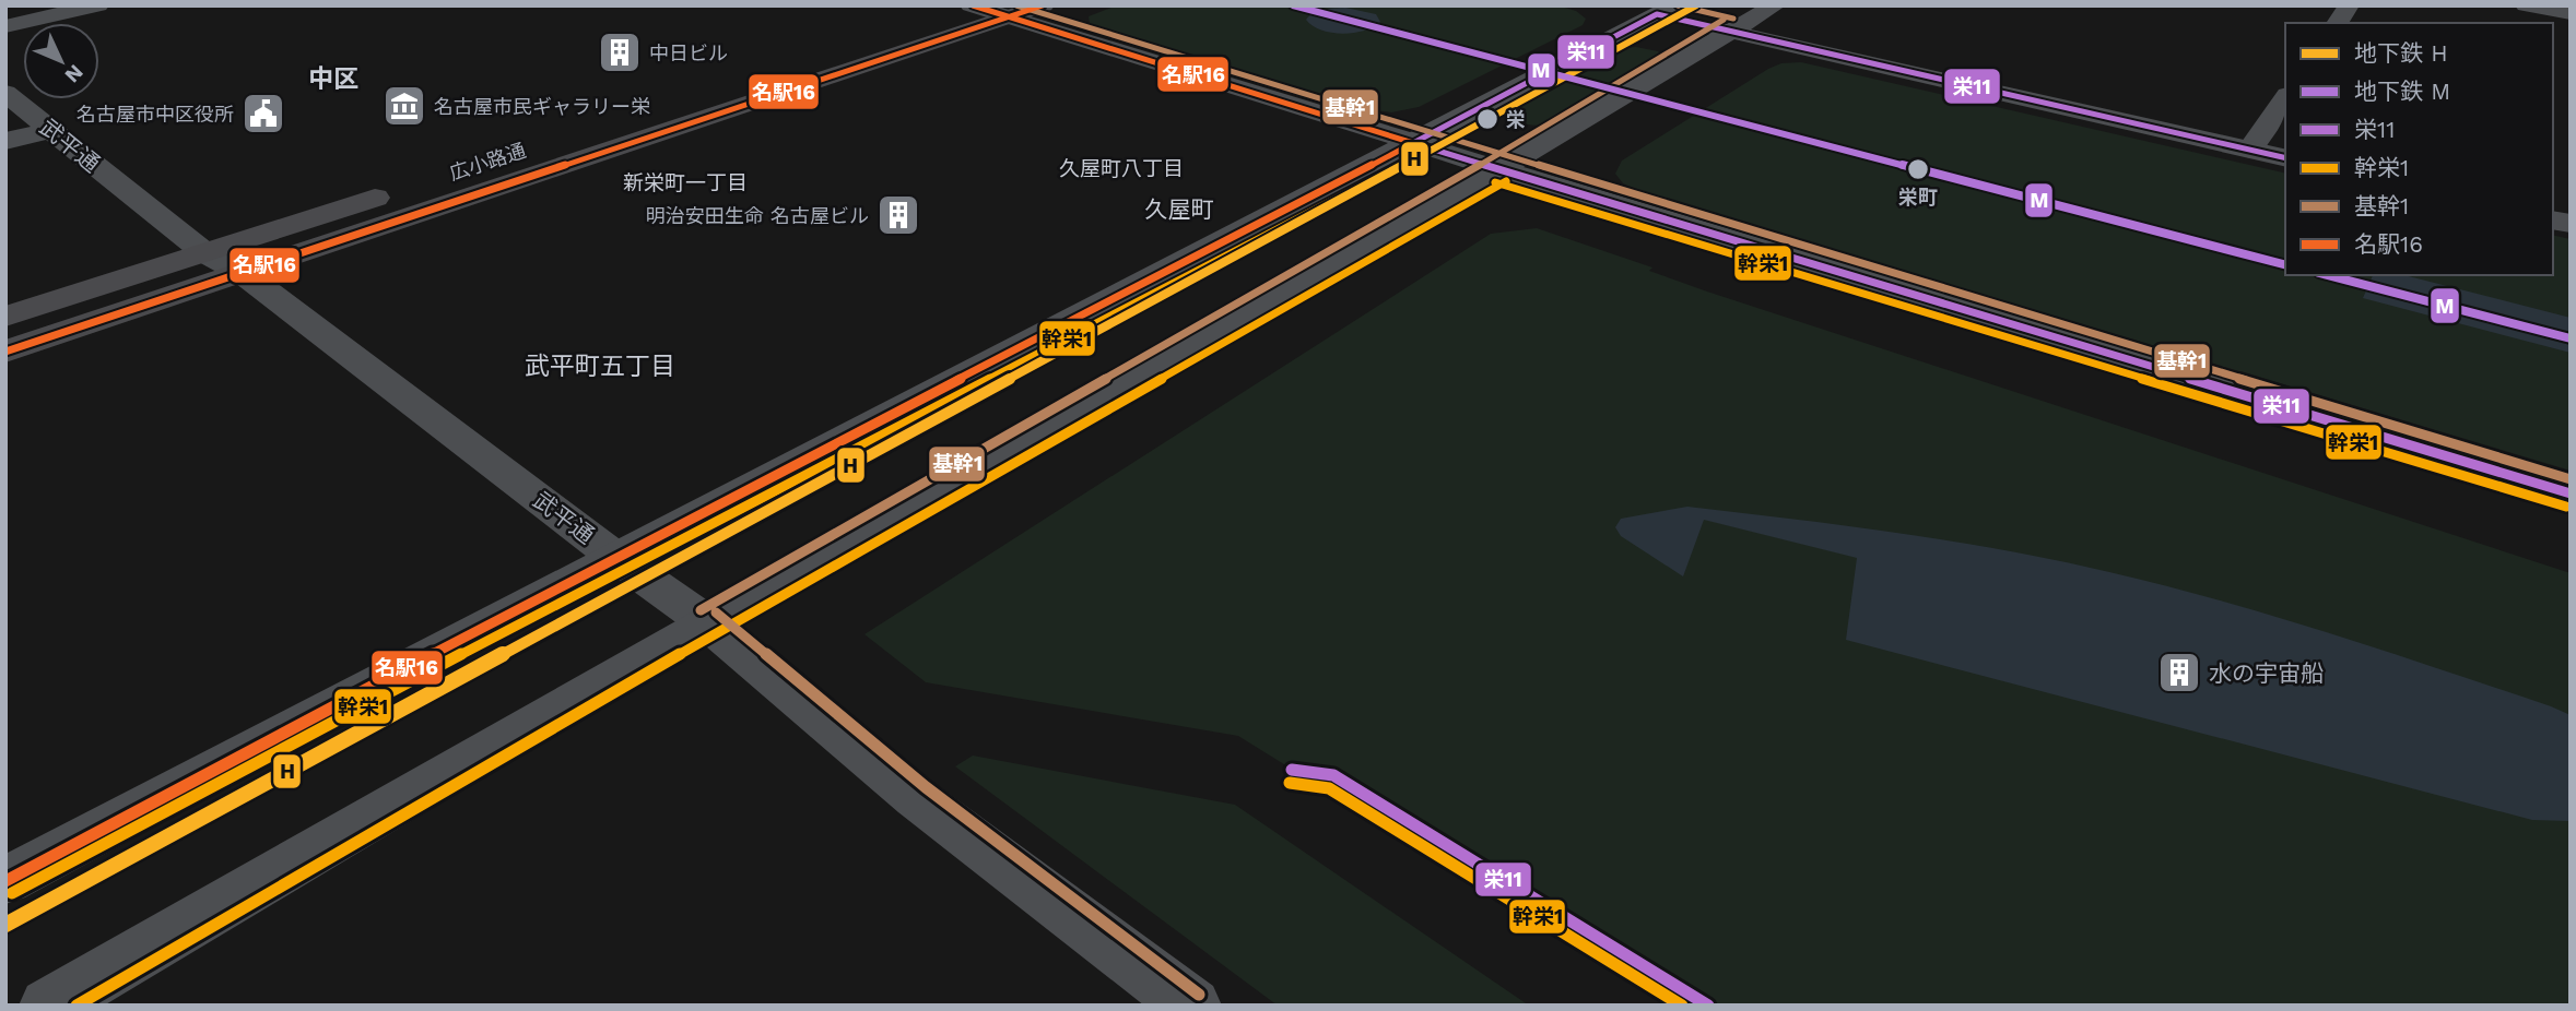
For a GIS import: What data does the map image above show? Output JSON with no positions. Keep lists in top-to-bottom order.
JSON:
{
  "streets": {
    "main road": ["広小路通"],
    "street": ["武平通"]
  },
  "crossings": [
    ["武平通", "広小路通"]
  ],
  "districts": [
    "中区",
    "久屋町八丁目",
    "新栄町一丁目",
    "久屋町",
    "武平町五丁目"
  ],
  "places": {
    "building": ["中日ビル", "明治安田生命 名古屋ビル", "水の宇宙船"],
    "museum": ["名古屋市民ギャラリー栄"],
    "public building": ["名古屋市中区役所"],
    "other": ["栄", "栄町"]
  },
  "lines": [
    "metro line H",
    "metro line M",
    "transit line 基幹1",
    "transit line 名駅16",
    "transit line 栄11",
    "transit line 幹栄1"
  ],
  "legend": [
    "地下鉄 H",
    "地下鉄 M",
    "栄11",
    "幹栄1",
    "基幹1",
    "名駅16"
  ],
  "north": "bottom right"
}
